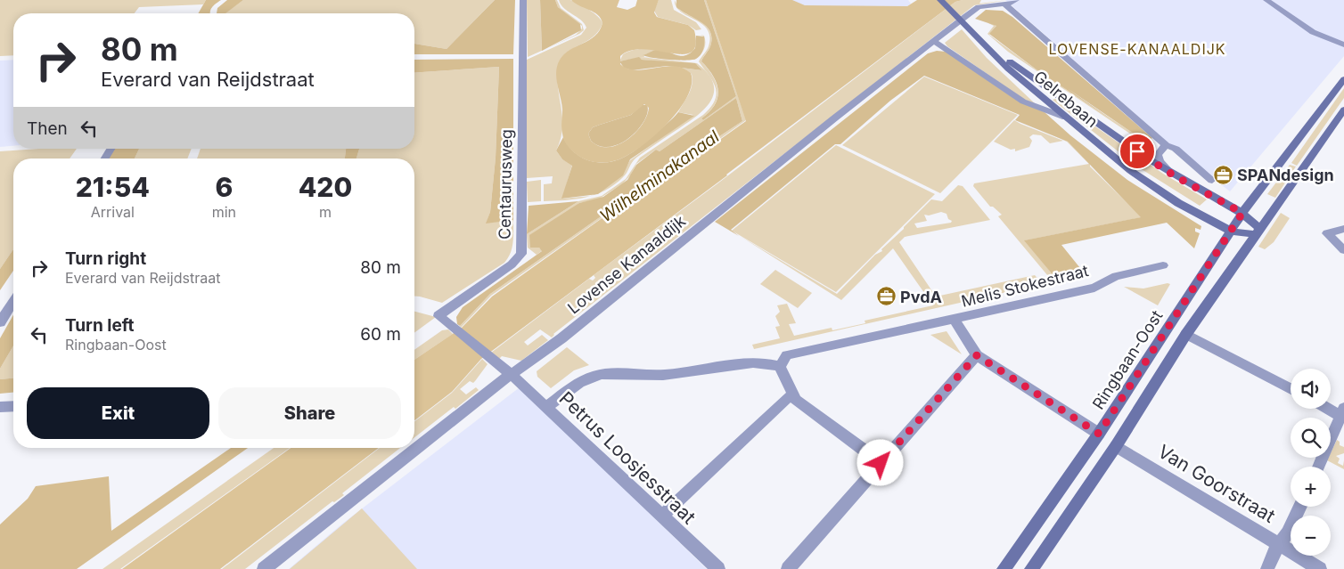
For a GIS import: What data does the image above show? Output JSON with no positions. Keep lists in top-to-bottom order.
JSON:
{
  "streets": {
    "main road": ["Gelrebaan", "Ringbaan-Oost"],
    "street": [
      "Centaurusweg",
      "Lovense Kanaaldijk",
      "Melis Stokestraat",
      "Petrus Loosjesstraat",
      "Van Goorstraat"
    ]
  },
  "crossings": [
    ["Gelrebaan", "Ringbaan-Oost"],
    ["Centaurusweg", "Lovense Kanaaldijk"],
    ["Centaurusweg", "Petrus Loosjesstraat"],
    ["Lovense Kanaaldijk", "Petrus Loosjesstraat"],
    ["Melis Stokestraat", "Petrus Loosjesstraat"]
  ],
  "districts": ["LOVENSE-KANAALDIJK"],
  "water": ["Wilhelminakanaal"],
  "places": {
    "office": ["SPANdesign", "PvdA"]
  },
  "page": {
    "turn": ["80 m", "Everard van Reijdstraat"],
    "then": "Then",
    "eta": [
      "21:54",
      "Arrival",
      "6",
      "min",
      "420",
      "m"
    ],
    "list": [
      {
        "name": "Turn right",
        "note": "Everard van Reijdstraat",
        "value": "80 m"
      },
      {
        "name": "Turn left",
        "note": "Ringbaan-Oost",
        "value": "60 m"
      }
    ],
    "map_buttons": ["+", "−"],
    "buttons": ["Exit", "Share"]
  }
}
